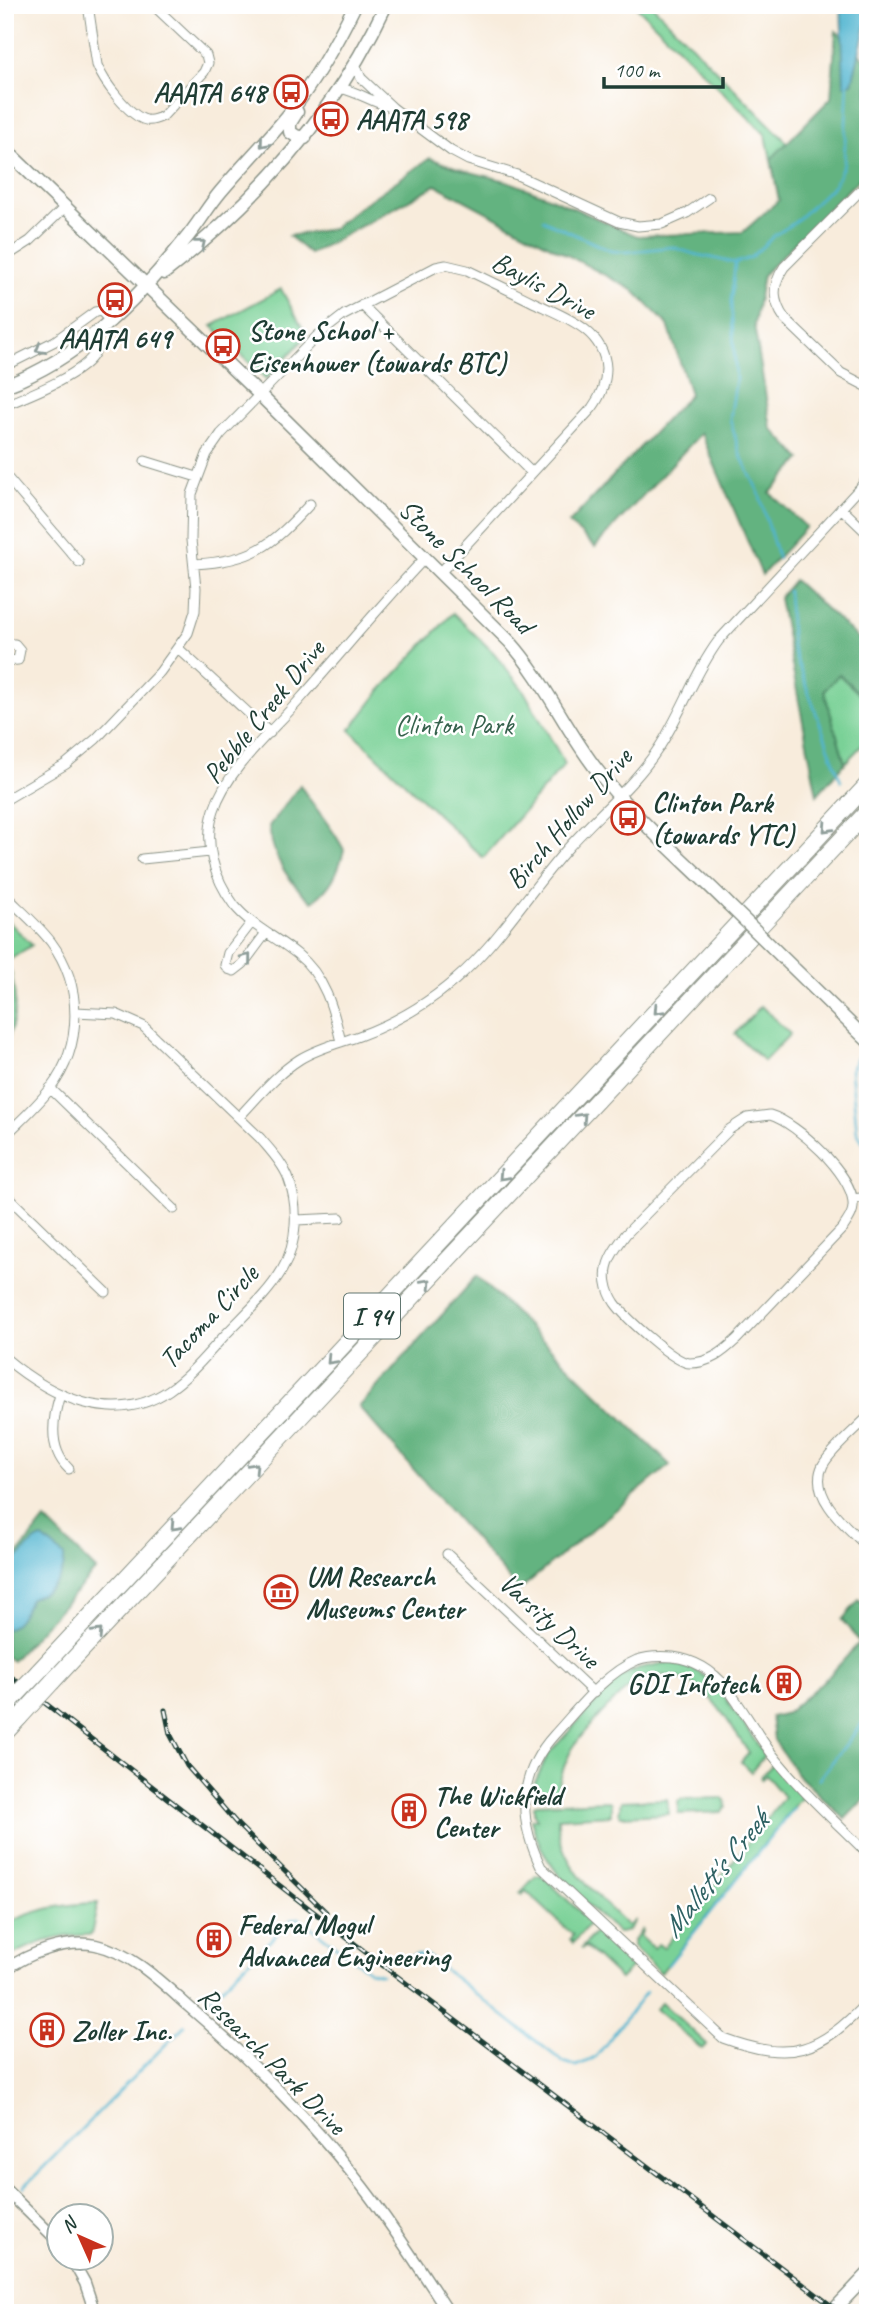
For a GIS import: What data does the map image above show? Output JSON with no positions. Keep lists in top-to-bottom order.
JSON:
{
  "streets": {
    "highway": ["I 94"],
    "main road": ["Stone School Road"],
    "street": [
      "Baylis Drive",
      "Pebble Creek Drive",
      "Birch Hollow Drive",
      "Tacoma Circle",
      "Varsity Drive",
      "Research Park Drive"
    ]
  },
  "crossings": [
    ["Baylis Drive", "Stone School Road"],
    ["Stone School Road", "Pebble Creek Drive"],
    ["Stone School Road", "Birch Hollow Drive"],
    ["Pebble Creek Drive", "Birch Hollow Drive"],
    ["Birch Hollow Drive", "Tacoma Circle"]
  ],
  "water": ["Mallett's Creek"],
  "parks": ["Clinton Park"],
  "places": {
    "bus stop": [
      "AAATA 648",
      "AAATA 598",
      "AAATA 649",
      "Stone School + Eisenhower (towards BTC)",
      "Clinton Park (towards YTC)"
    ],
    "museum": ["UM Research Museums Center"],
    "building": [
      "GDI Infotech",
      "The Wickfield Center",
      "Federal Mogul Advanced Engineering",
      "Zoller Inc."
    ]
  },
  "scale_bar": "100 m",
  "north": "top left"
}
